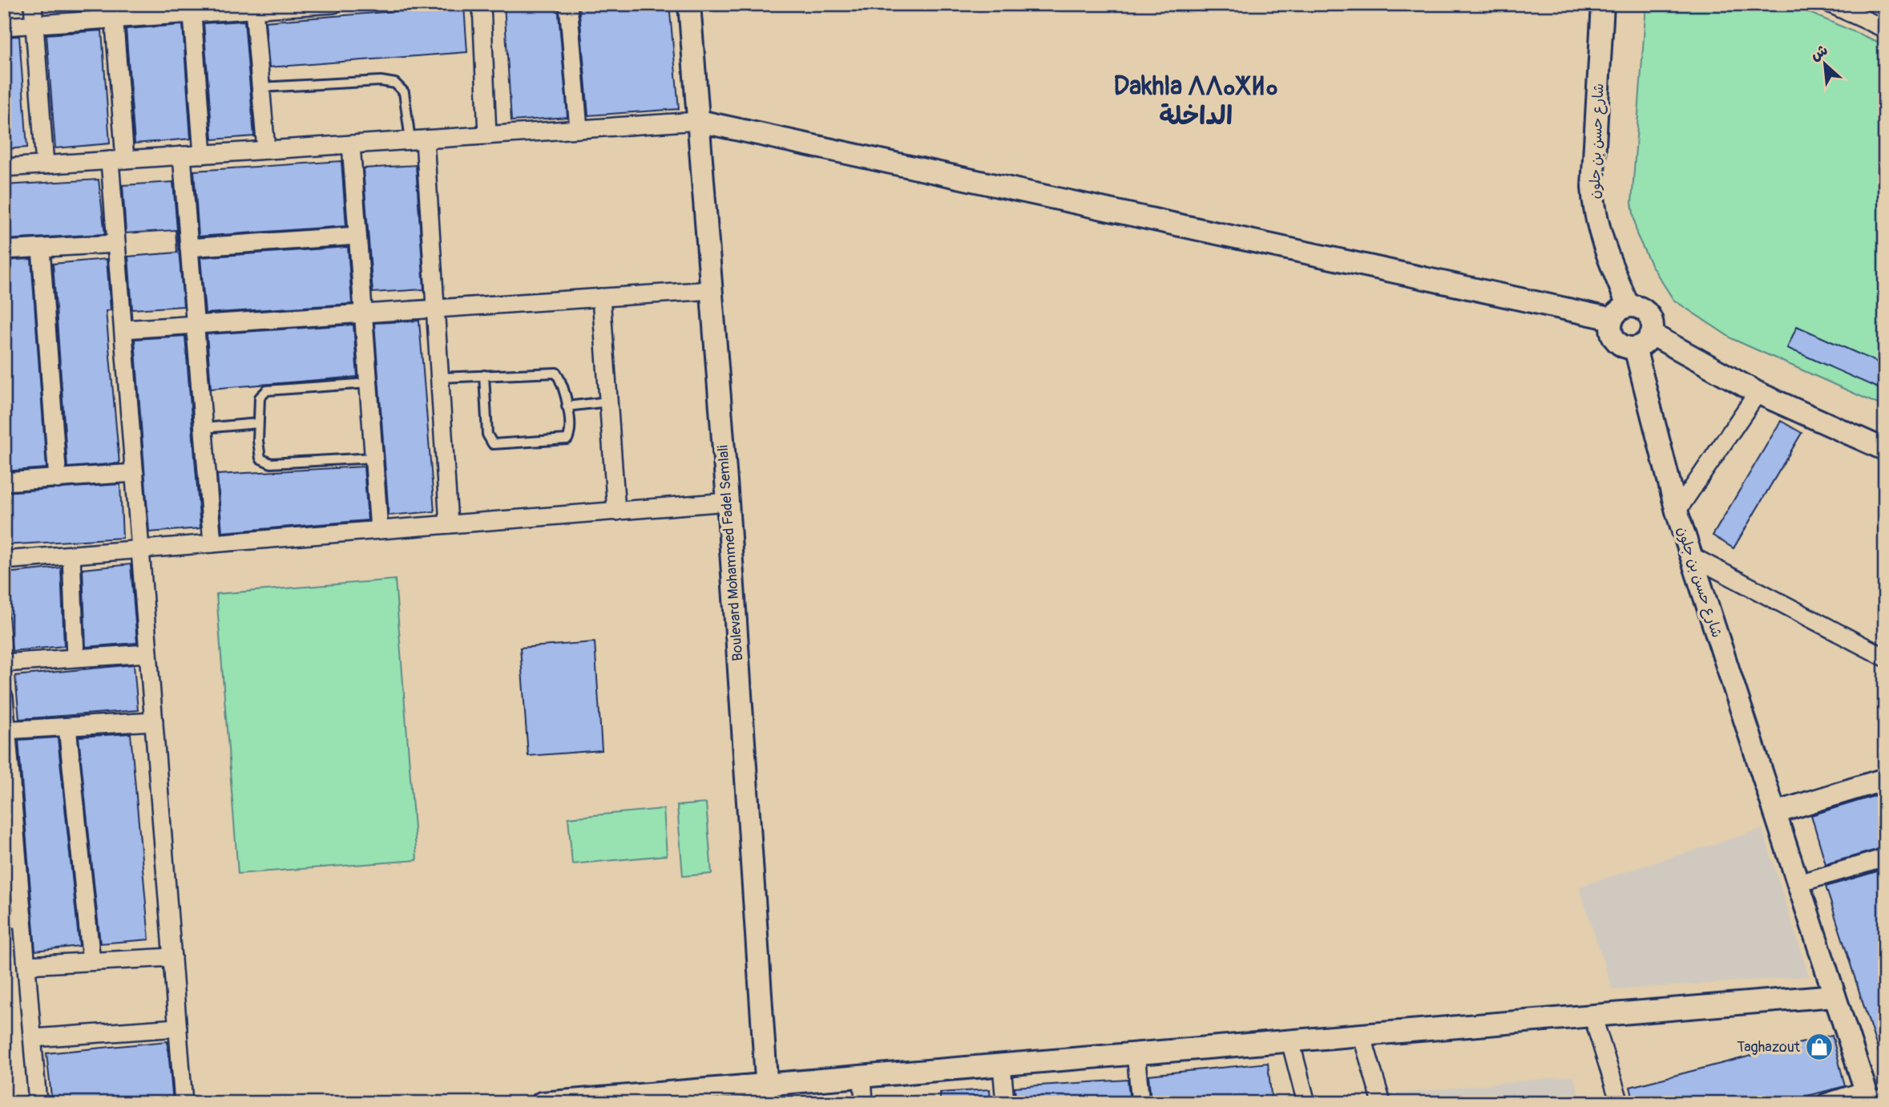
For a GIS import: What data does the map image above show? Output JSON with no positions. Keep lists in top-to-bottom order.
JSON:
{
  "streets": {
    "street": ["شارع حسن بن جلون", "Boulevard Mohammed Fadel Semlali"]
  },
  "districts": ["Dakhla ⴷⴷⴰⵅⵍⴰ الداخلة"],
  "places": {
    "shop": ["Taghazout"]
  },
  "north": "top left"
}
